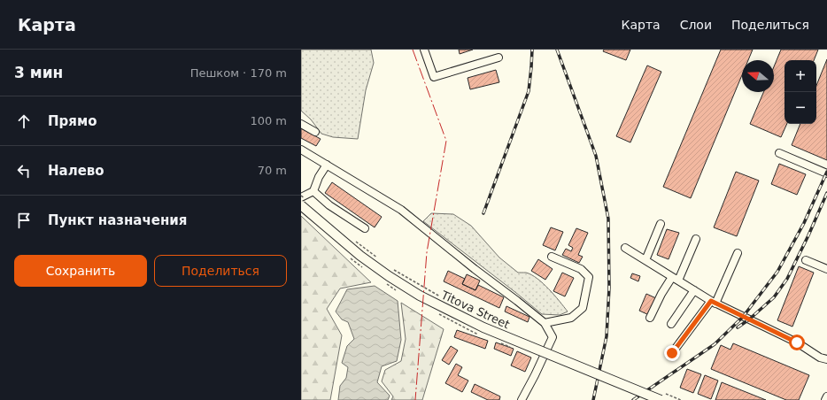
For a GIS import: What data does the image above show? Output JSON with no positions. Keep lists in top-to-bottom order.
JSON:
{
  "streets": {
    "main road": ["Titova Street"]
  },
  "north": "left",
  "page": {
    "header": "Карта",
    "nav": ["Карта", "Слои", "Поделиться"],
    "heading": ["3 мин", "Пешком · 170 m"],
    "map_buttons": ["+", "−"],
    "list": [
      ["Прямо", "100 m"],
      ["Налево", "70 m"],
      "Пункт назначения"
    ],
    "buttons": ["Сохранить", "Поделиться"]
  }
}
